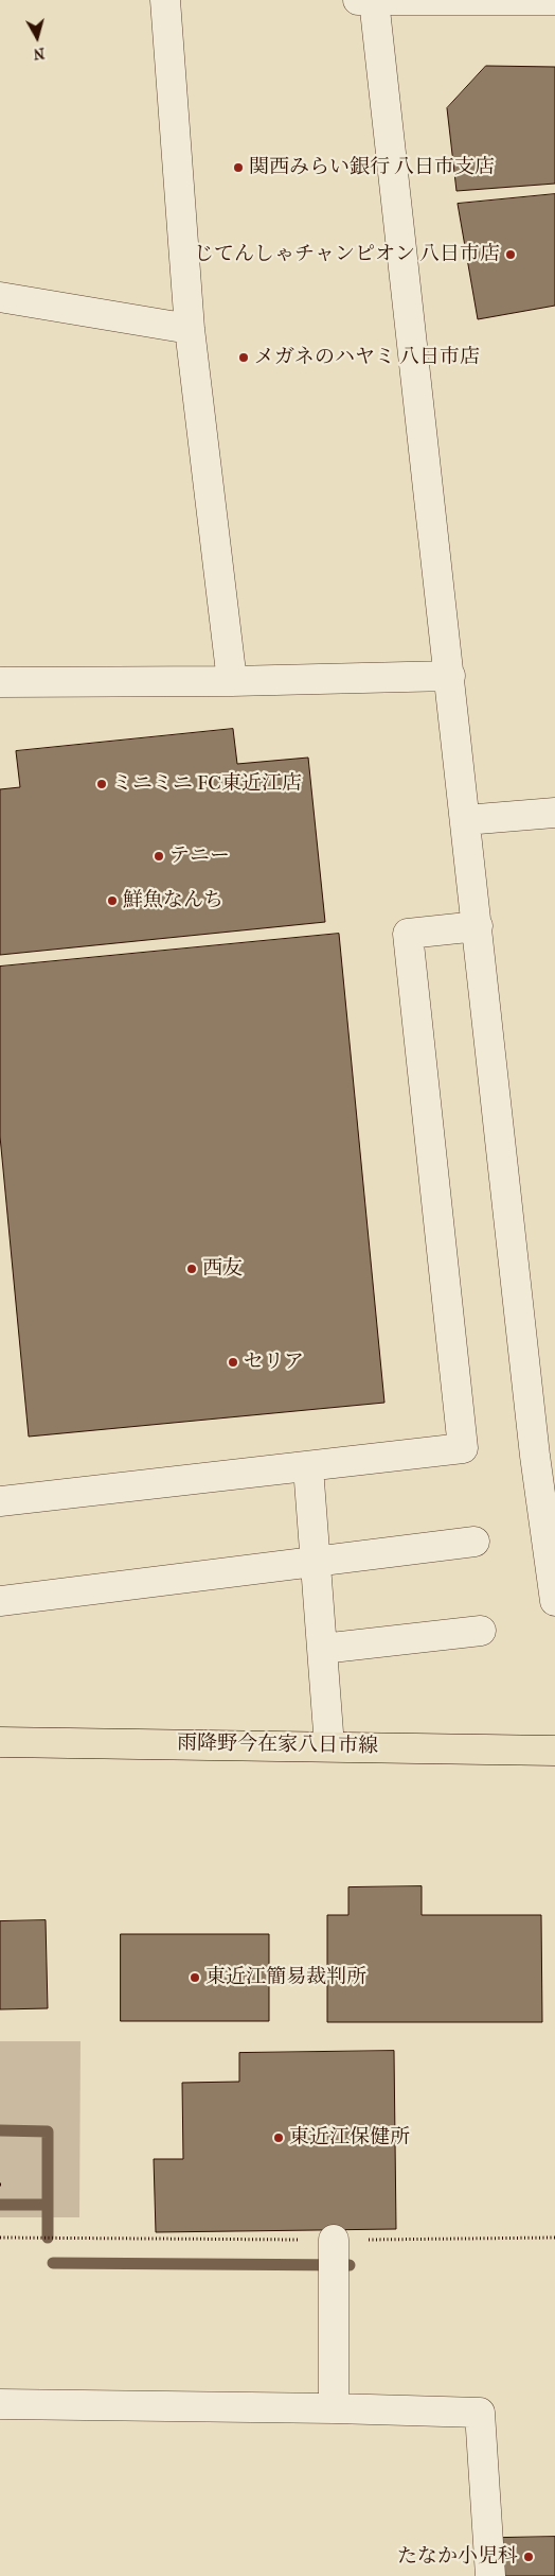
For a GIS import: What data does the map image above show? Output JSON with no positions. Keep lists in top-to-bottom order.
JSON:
{
  "streets": {
    "main road": ["雨降野今在家八日市線"]
  },
  "places": [
    "関西みらい銀行 八日市支店",
    "じてんしゃチャンピオン 八日市店",
    "メガネのハヤミ 八日市店",
    "ミニミニ FC東近江店",
    "テニー",
    "鮮魚なんち",
    "西友",
    "セリア",
    "東近江簡易裁判所",
    "東近江保健所",
    "たなか小児科"
  ],
  "north": "bottom"
}
